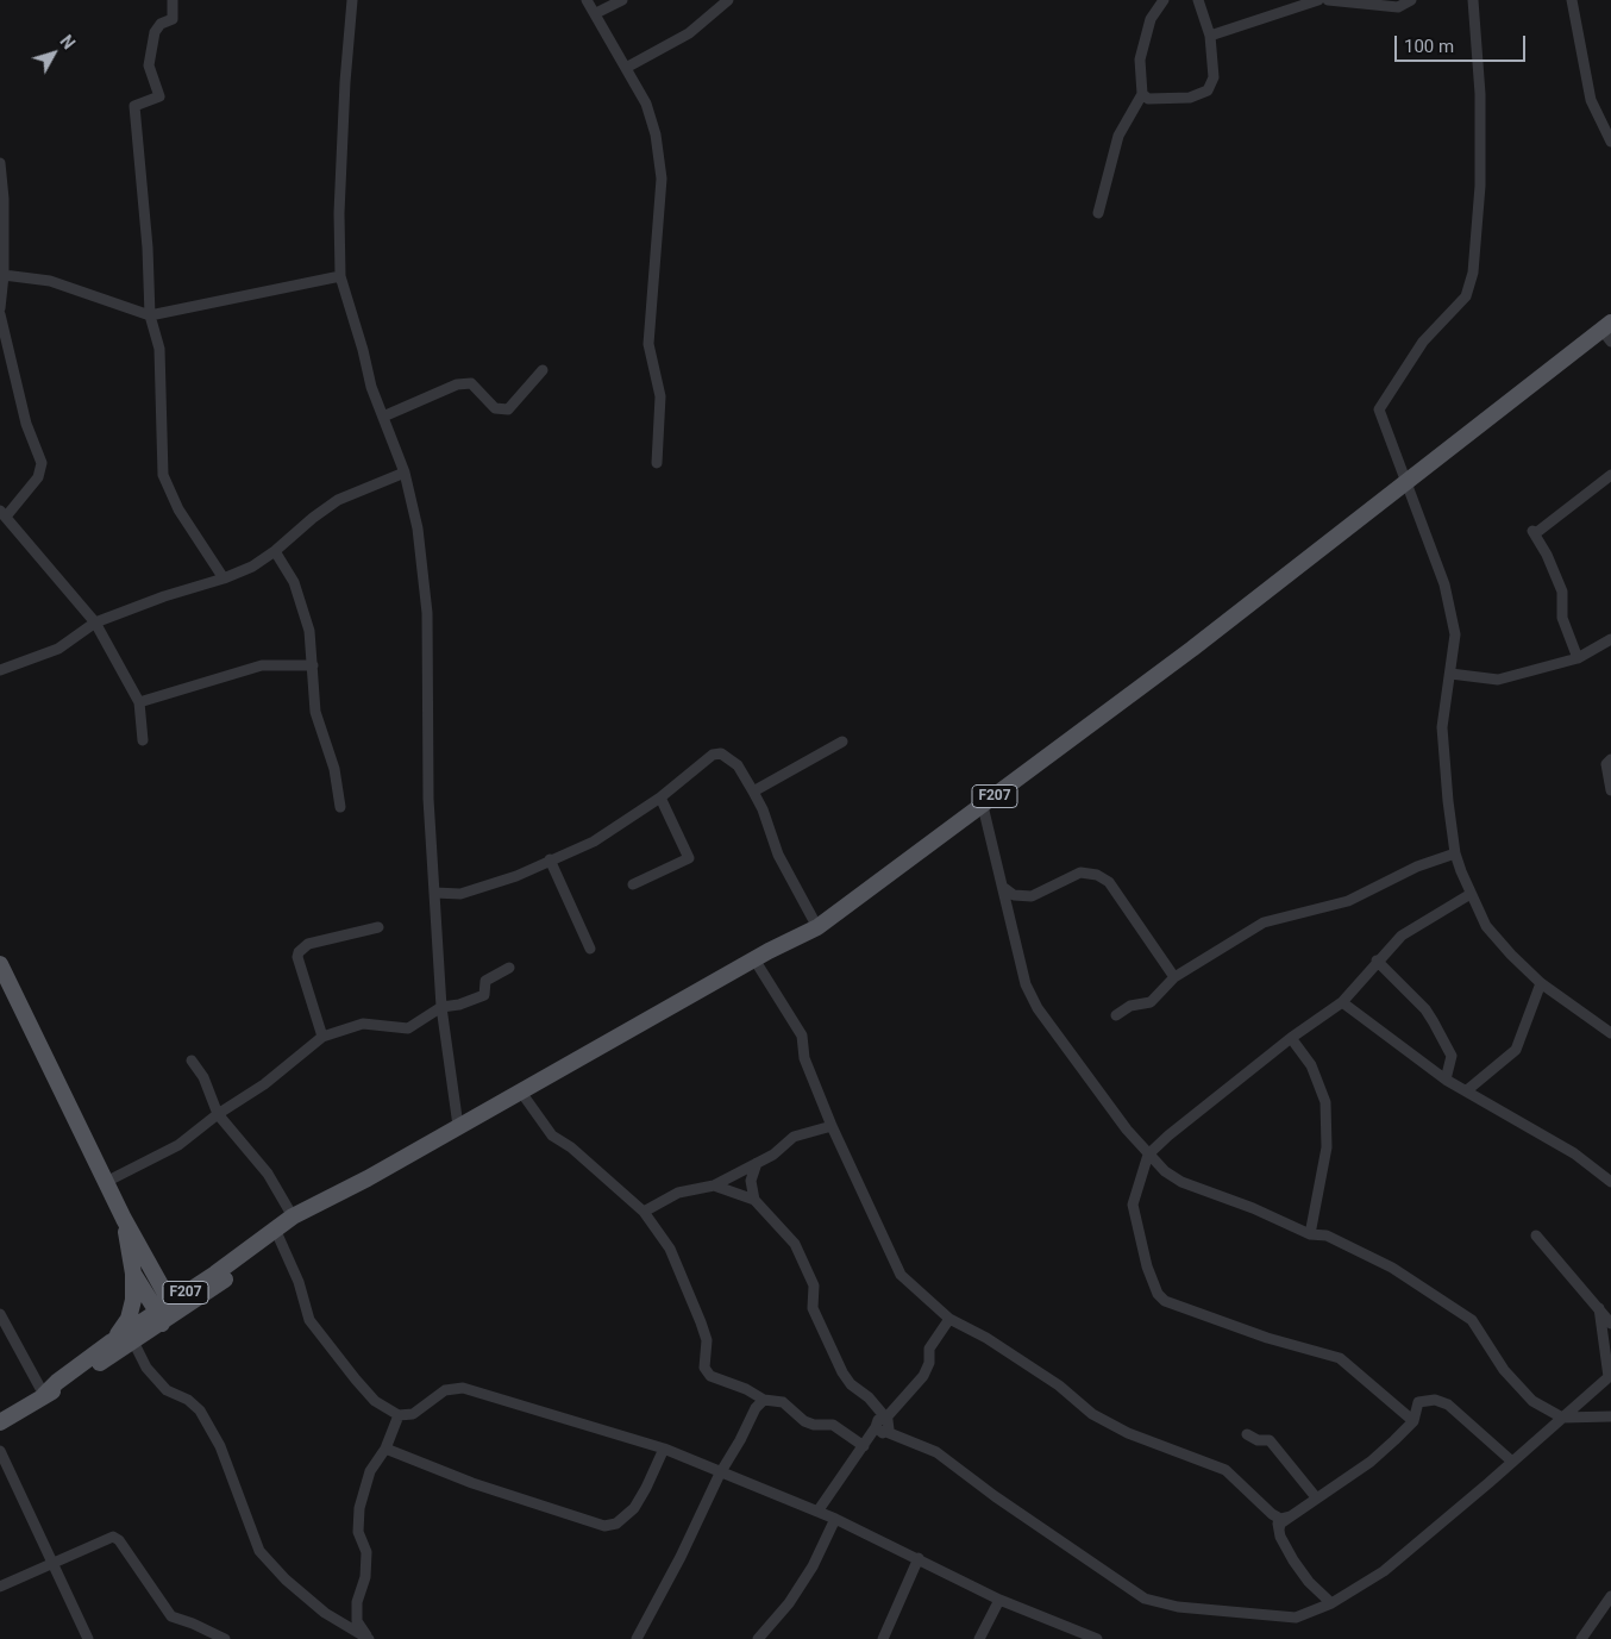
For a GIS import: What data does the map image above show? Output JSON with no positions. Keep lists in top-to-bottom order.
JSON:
{
  "streets": {
    "main road": ["F207"]
  },
  "scale_bar": "100 m",
  "north": "top right"
}
